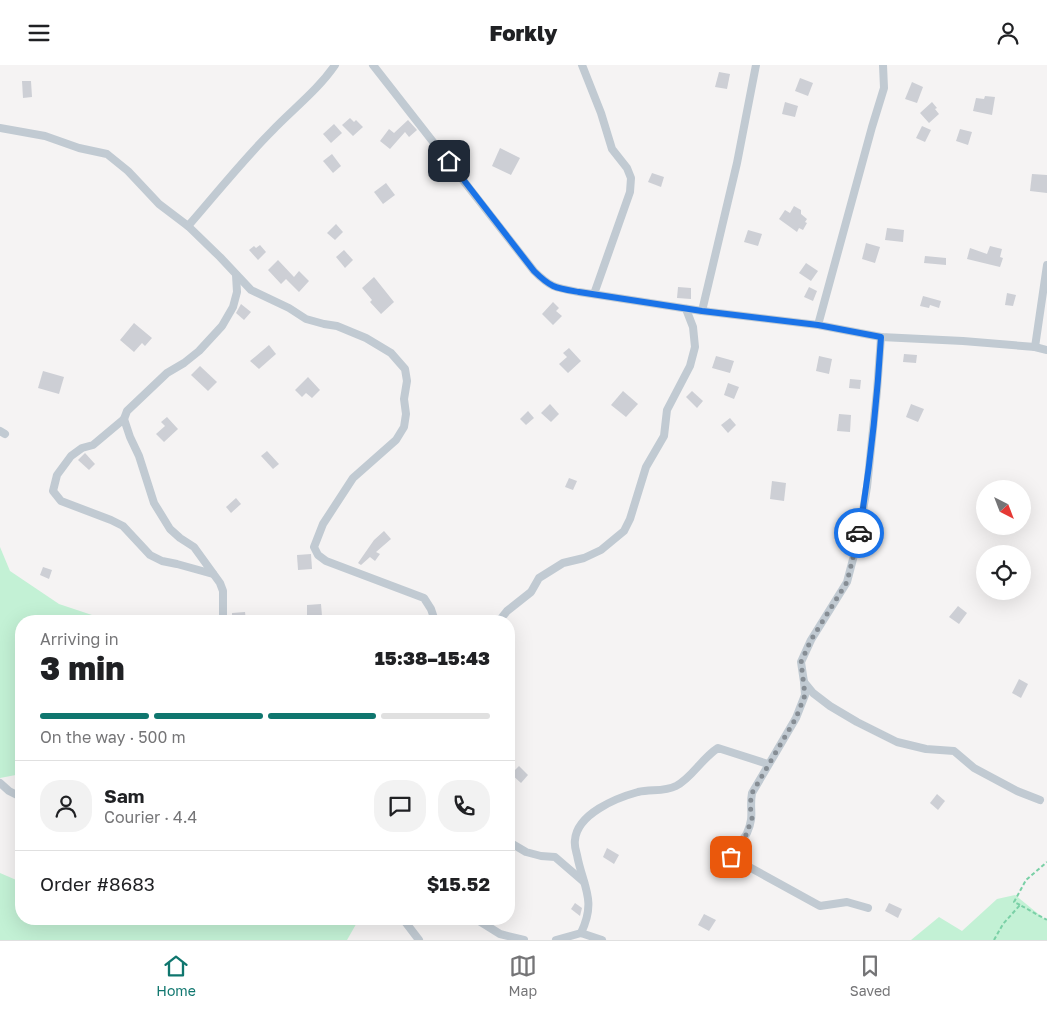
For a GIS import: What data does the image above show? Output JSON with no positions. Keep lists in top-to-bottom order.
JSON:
{
  "north": "bottom right",
  "page": {
    "header": "Forkly",
    "heading": ["3 min", "Arriving in", "15:38–15:43"],
    "panel": [
      "Sam",
      "Courier · 4.4",
      "Order #8683",
      "$15.52"
    ],
    "bar": "On the way · 500 m",
    "tabs": ["Home", "Map", "Saved"]
  }
}
